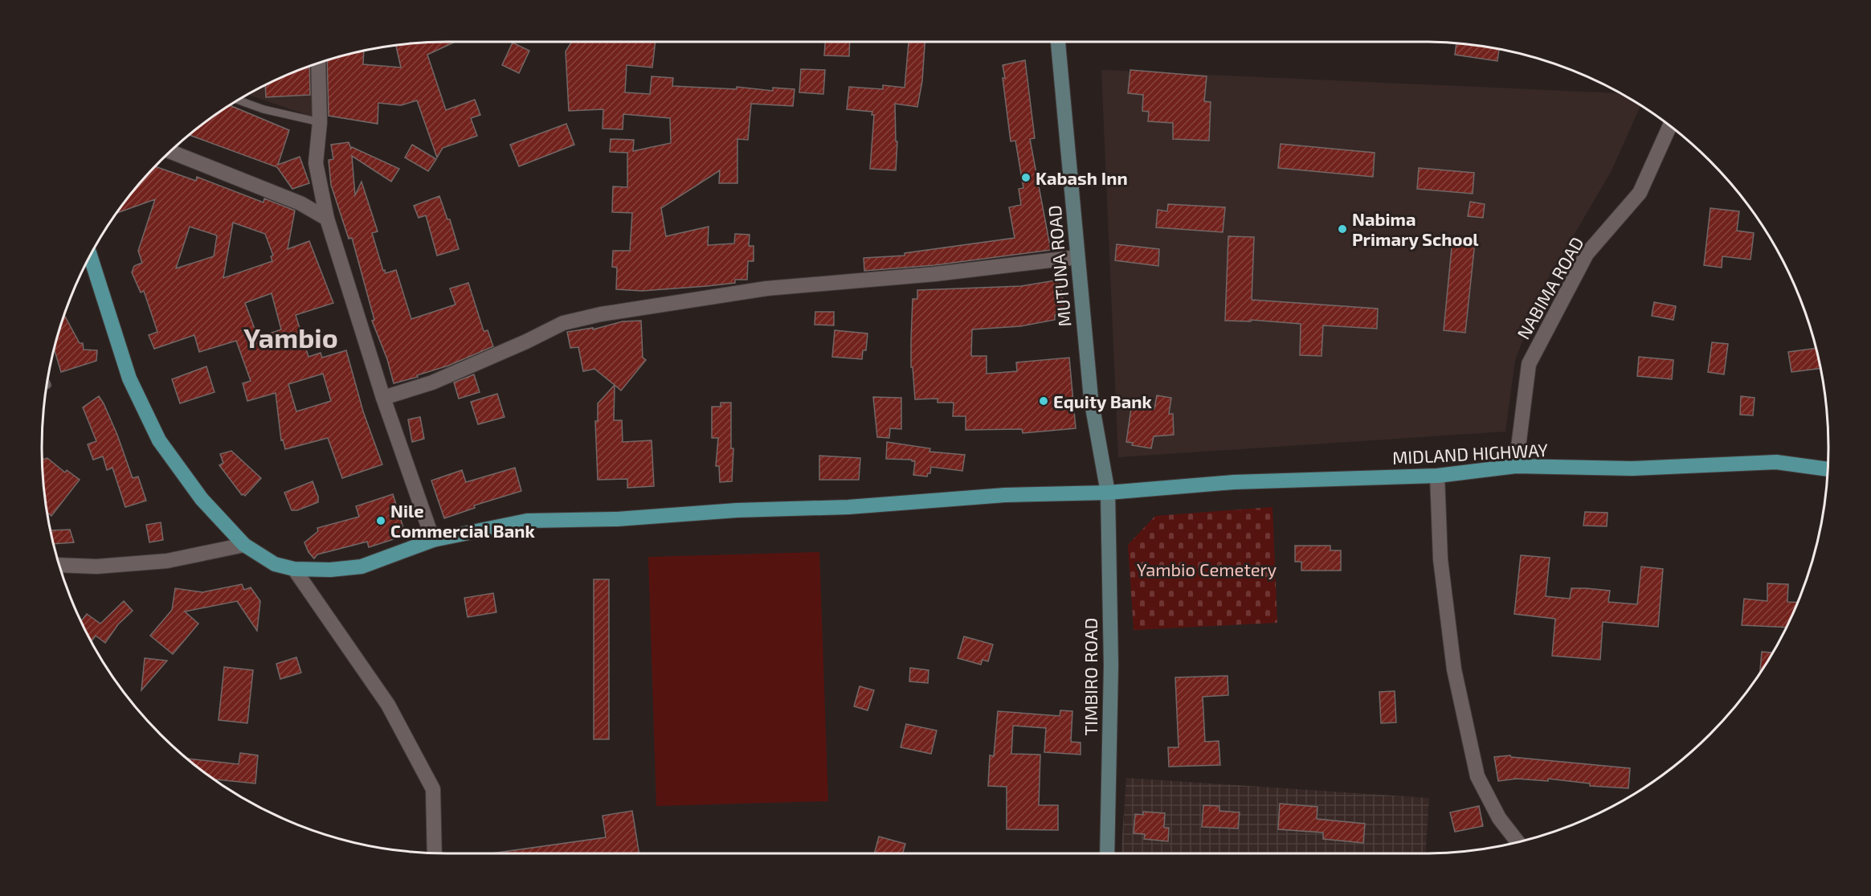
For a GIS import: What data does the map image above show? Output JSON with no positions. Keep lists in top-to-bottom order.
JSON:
{
  "streets": {
    "main road": ["MIDLAND HIGHWAY"],
    "street": ["MUTUNA ROAD", "NABIMA ROAD", "TIMBIRO ROAD"]
  },
  "crossings": [
    ["MUTUNA ROAD", "MIDLAND HIGHWAY"],
    ["MUTUNA ROAD", "TIMBIRO ROAD"],
    ["NABIMA ROAD", "MIDLAND HIGHWAY"],
    ["MIDLAND HIGHWAY", "TIMBIRO ROAD"]
  ],
  "districts": ["Yambio"],
  "parks": ["Yambio Cemetery"],
  "places": [
    "Kabash Inn",
    "Nabima Primary School",
    "Equity Bank",
    "Nile Commercial Bank"
  ]
}
